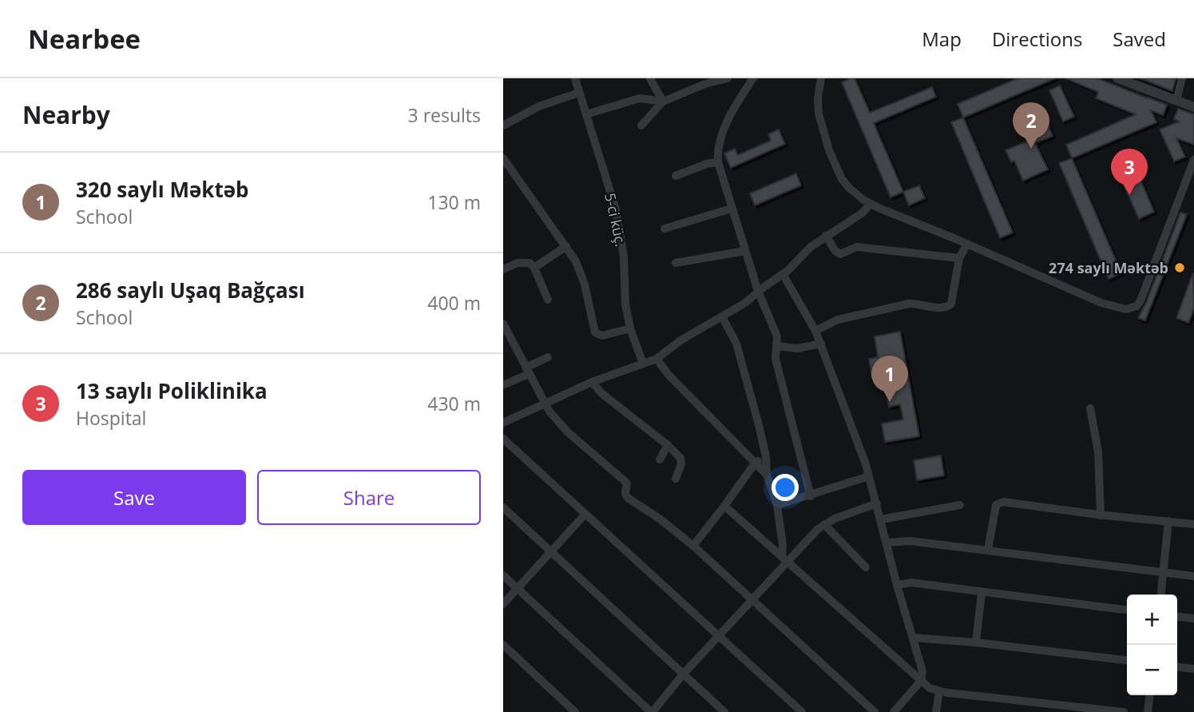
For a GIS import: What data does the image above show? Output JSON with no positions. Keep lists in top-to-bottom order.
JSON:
{
  "streets": {
    "street": ["5-ci küç."]
  },
  "places": ["274 saylı Məktəb"],
  "page": {
    "header": "Nearbee",
    "nav": ["Map", "Directions", "Saved"],
    "heading": ["Nearby", "3 results"],
    "pins": ["2", "3", "1"],
    "list": [
      {
        "mark": "1",
        "name": "320 saylı Məktəb",
        "note": "School",
        "value": "130 m"
      },
      {
        "mark": "2",
        "name": "286 saylı Uşaq Bağçası",
        "note": "School",
        "value": "400 m"
      },
      {
        "mark": "3",
        "name": "13 saylı Poliklinika",
        "note": "Hospital",
        "value": "430 m"
      }
    ],
    "buttons": ["Save", "Share"],
    "map_buttons": ["+", "−"]
  }
}
